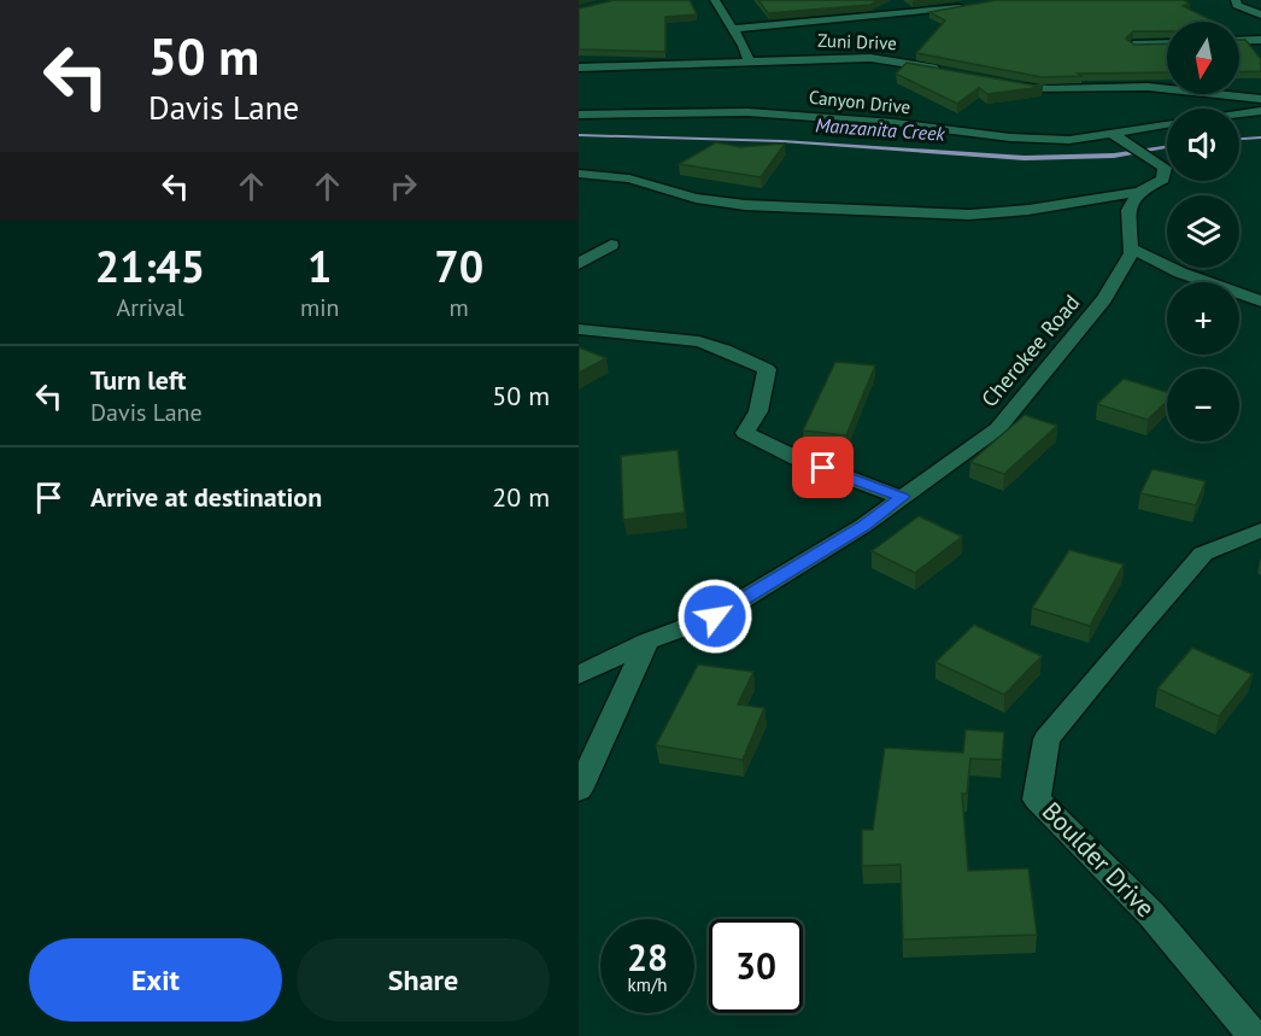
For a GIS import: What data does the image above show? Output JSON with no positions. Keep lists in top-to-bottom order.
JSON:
{
  "streets": {
    "street": [
      "Zuni Drive",
      "Canyon Drive",
      "Cherokee Road",
      "Boulder Drive"
    ]
  },
  "water": ["Manzanita Creek"],
  "north": "bottom",
  "page": {
    "turn": ["50 m", "Davis Lane"],
    "map_buttons": ["+", "−"],
    "eta": [
      "21:45",
      "Arrival",
      "1",
      "min",
      "70",
      "m"
    ],
    "list": [
      {
        "name": "Turn left",
        "note": "Davis Lane",
        "value": "50 m"
      },
      {
        "name": "Arrive at destination",
        "value": "20 m"
      }
    ],
    "speed": "28 km/h",
    "limit": "30",
    "buttons": ["Exit", "Share"]
  }
}
